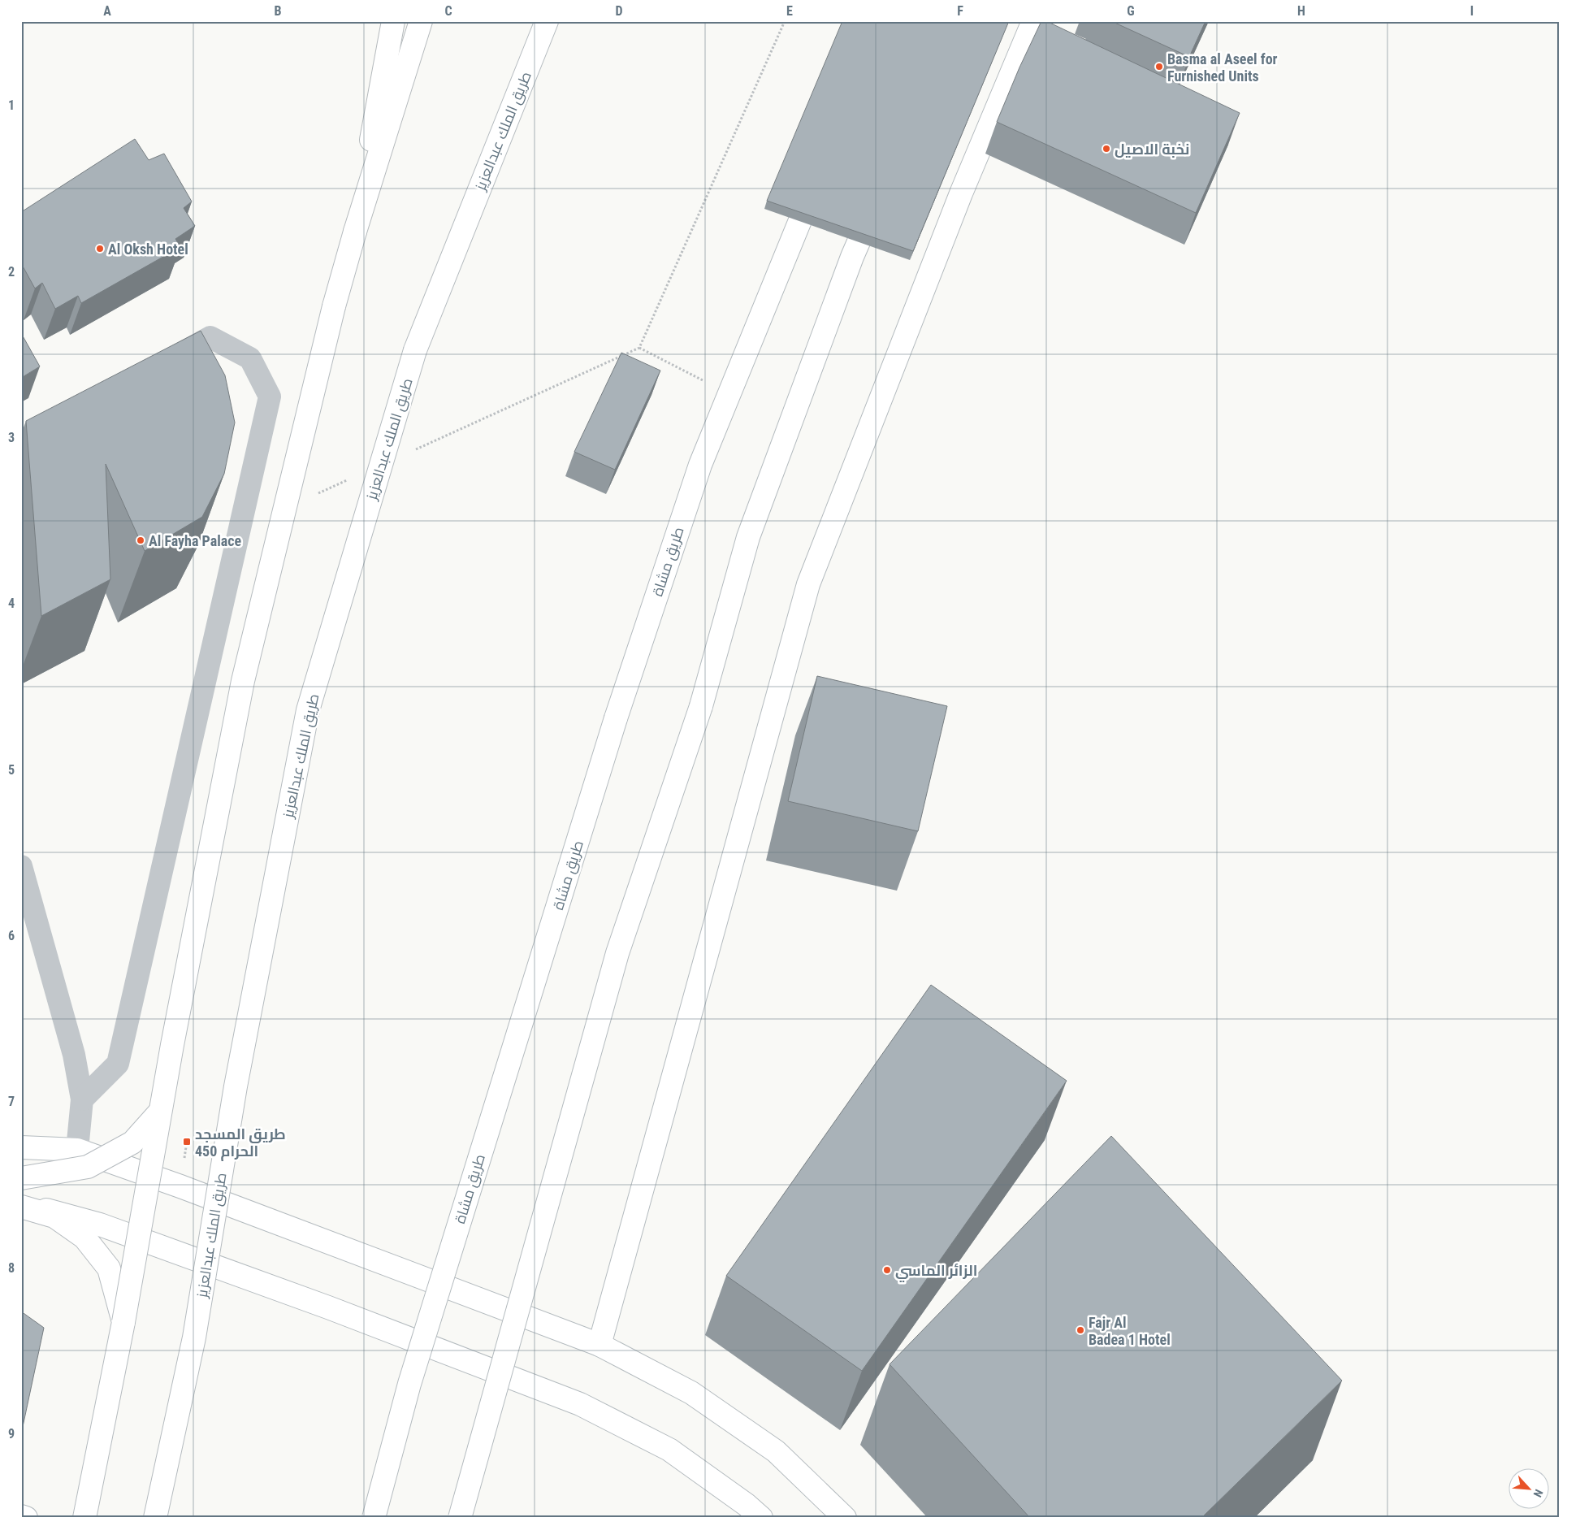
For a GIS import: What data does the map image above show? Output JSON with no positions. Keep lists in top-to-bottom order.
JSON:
{
  "streets": {
    "main road": ["طريق الملك عبدالعزيز", "طريق مشاة"]
  },
  "places": {
    "other": [
      "Basma al Aseel for Furnished Units",
      "نخبة الاصيل",
      "Al Oksh Hotel",
      "Al Fayha Palace",
      "الزائر الماسي",
      "Fajr Al Badea 1 Hotel"
    ],
    "transit": ["طريق المسجد الحرام 450"]
  },
  "north": "bottom right",
  "grid": {
    "columns": [
      "A",
      "B",
      "C",
      "D",
      "E",
      "F",
      "G",
      "H",
      "I"
    ],
    "rows": [
      "1",
      "2",
      "3",
      "4",
      "5",
      "6",
      "7",
      "8",
      "9"
    ]
  }
}
